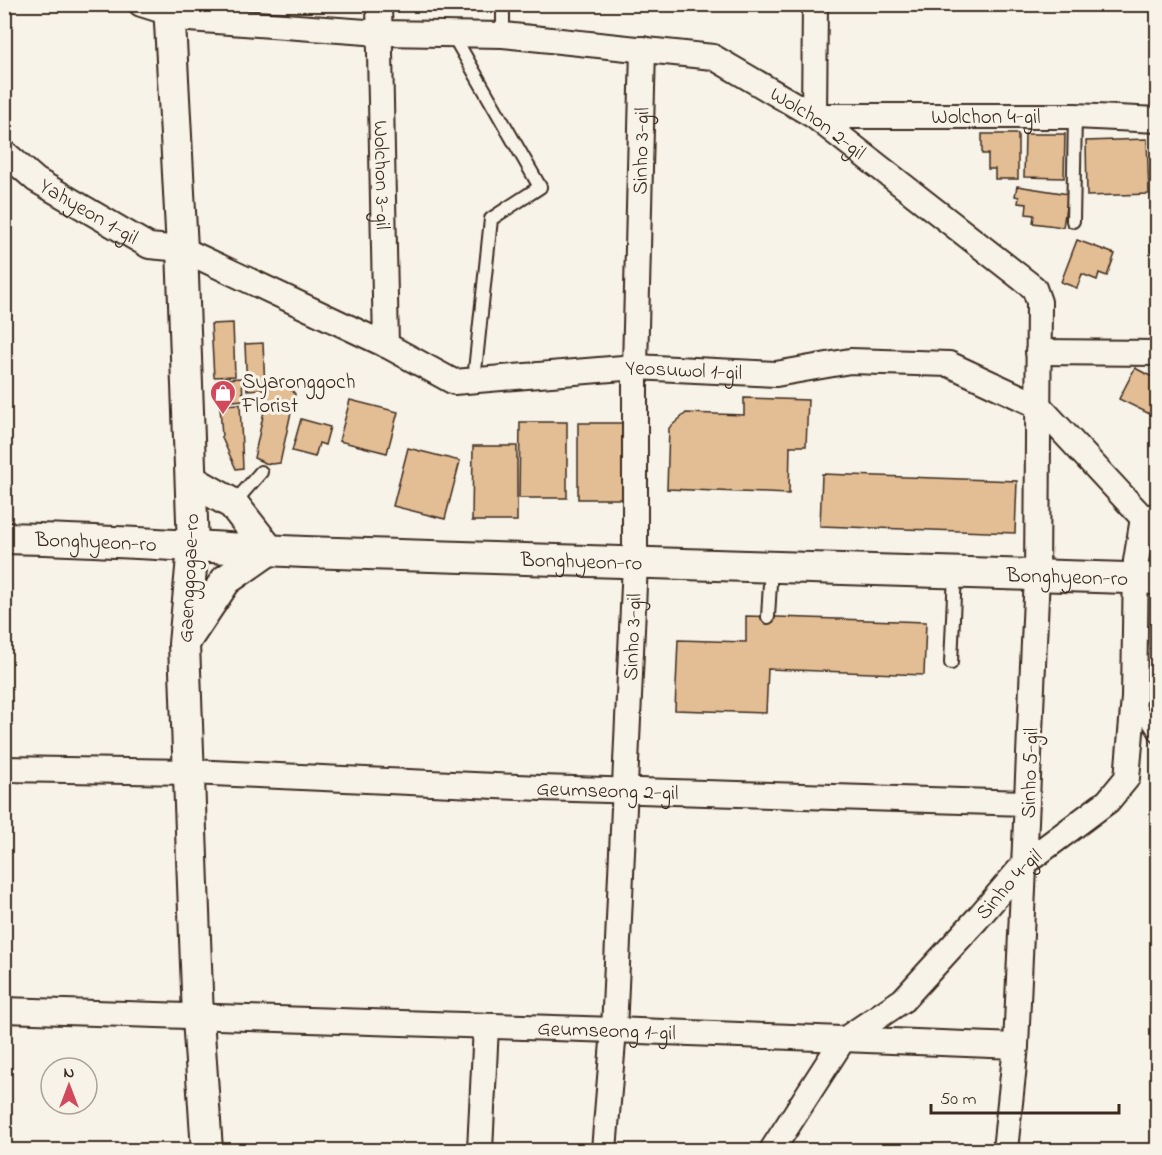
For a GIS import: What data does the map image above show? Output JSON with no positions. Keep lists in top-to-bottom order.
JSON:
{
  "streets": {
    "street": [
      "Wolchon 4-gil",
      "Wolchon 2-gil",
      "Sinho 3-gil",
      "Wolchon 3-gil",
      "Yahyeon 1-gil",
      "Yeosuwol 1-gil",
      "Bonghyeon-ro",
      "Gaenggogae-ro",
      "Sinho 5-gil",
      "Geumseong 2-gil",
      "Sinho 4-gil",
      "Geumseong 1-gil"
    ]
  },
  "crossings": [
    ["Wolchon 4-gil", "Wolchon 2-gil"],
    ["Wolchon 2-gil", "Sinho 3-gil"],
    ["Wolchon 2-gil", "Wolchon 3-gil"],
    ["Wolchon 2-gil", "Yeosuwol 1-gil"],
    ["Wolchon 2-gil", "Gaenggogae-ro"],
    ["Wolchon 2-gil", "Sinho 5-gil"],
    ["Sinho 3-gil", "Yeosuwol 1-gil"],
    ["Sinho 3-gil", "Bonghyeon-ro"],
    ["Sinho 3-gil", "Geumseong 2-gil"],
    ["Sinho 3-gil", "Geumseong 1-gil"],
    ["Wolchon 3-gil", "Yeosuwol 1-gil"],
    ["Yahyeon 1-gil", "Yeosuwol 1-gil"],
    ["Yahyeon 1-gil", "Gaenggogae-ro"],
    ["Yeosuwol 1-gil", "Gaenggogae-ro"],
    ["Yeosuwol 1-gil", "Sinho 5-gil"],
    ["Yeosuwol 1-gil", "Sinho 4-gil"],
    ["Bonghyeon-ro", "Gaenggogae-ro"],
    ["Bonghyeon-ro", "Sinho 5-gil"],
    ["Bonghyeon-ro", "Sinho 4-gil"],
    ["Gaenggogae-ro", "Geumseong 2-gil"],
    ["Gaenggogae-ro", "Geumseong 1-gil"],
    ["Sinho 5-gil", "Geumseong 2-gil"],
    ["Sinho 5-gil", "Sinho 4-gil"],
    ["Sinho 5-gil", "Geumseong 1-gil"],
    ["Sinho 4-gil", "Geumseong 1-gil"]
  ],
  "places": {
    "shop": ["Syaronggoch Florist"]
  },
  "scale_bar": "50 m",
  "north": "top"
}
